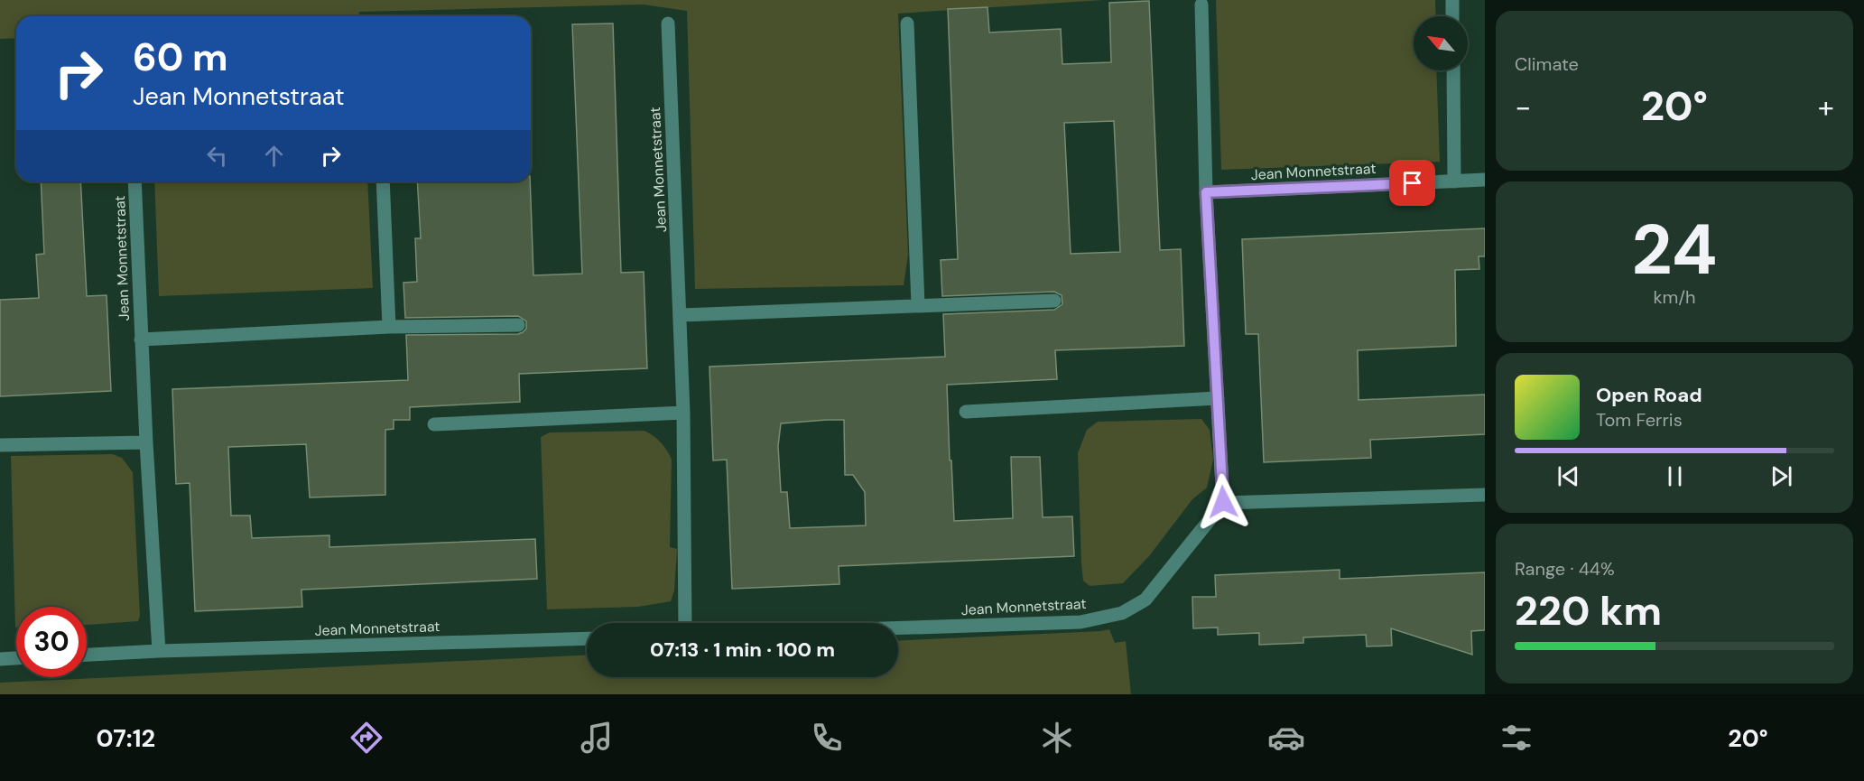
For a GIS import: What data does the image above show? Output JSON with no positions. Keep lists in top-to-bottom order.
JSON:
{
  "streets": {
    "street": ["Jean Monnetstraat"]
  },
  "north": "top left",
  "page": {
    "tile": [
      "Climate",
      ["24", "km/h"],
      ["Range · 44%", "220 km"]
    ],
    "turn": ["60 m", "Jean Monnetstraat"],
    "heat": ["−", "20°", "+"],
    "song": ["Open Road", "Tom Ferris"],
    "limit": "30",
    "trip": "07:13 · 1 min · 100 m",
    "tabs": ["07:12", "20°"]
  }
}
